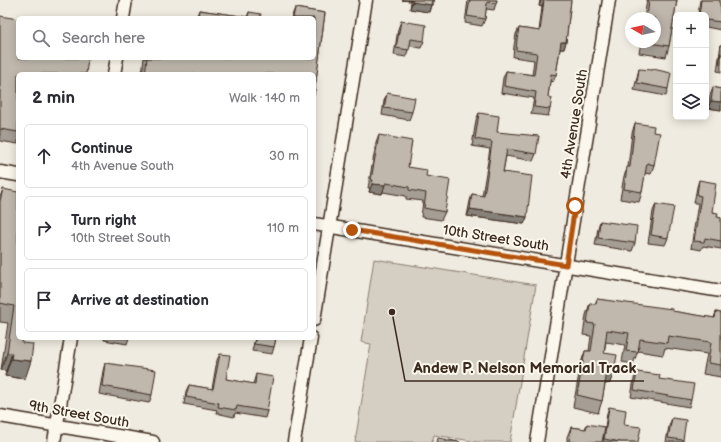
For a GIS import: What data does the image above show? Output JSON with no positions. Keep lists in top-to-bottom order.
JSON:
{
  "streets": {
    "street": ["4th Avenue South", "10th Street South", "9th Street South"]
  },
  "crossings": [
    ["4th Avenue South", "10th Street South"]
  ],
  "places": ["Andew P. Nelson Memorial Track"],
  "north": "left",
  "page": {
    "map_buttons": ["+", "−"],
    "search": "Search here",
    "heading": ["2 min", "Walk · 140 m"],
    "list": [
      ["Continue", "4th Avenue South", "30 m"],
      ["Turn right", "10th Street South", "110 m"],
      "Arrive at destination"
    ]
  }
}
